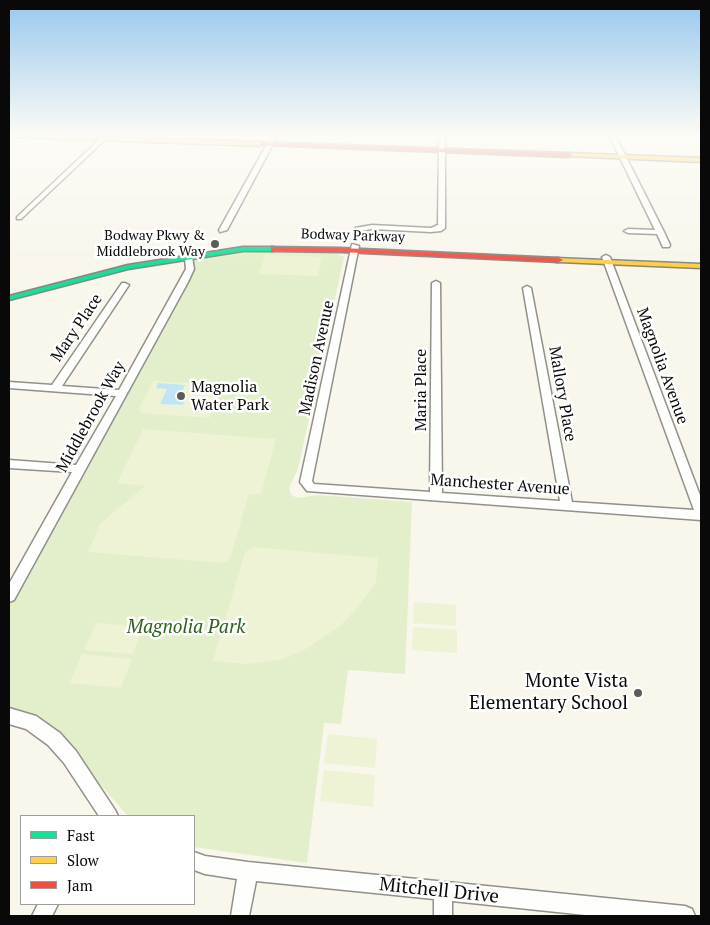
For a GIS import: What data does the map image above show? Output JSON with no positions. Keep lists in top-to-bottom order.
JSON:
{
  "streets": {
    "street": [
      "Bodway Parkway",
      "Mary Place",
      "Madison Avenue",
      "Magnolia Avenue",
      "Maria Place",
      "Mallory Place",
      "Middlebrook Way",
      "Manchester Avenue",
      "Mitchell Drive"
    ]
  },
  "crossings": [
    ["Bodway Parkway", "Madison Avenue"],
    ["Bodway Parkway", "Magnolia Avenue"],
    ["Bodway Parkway", "Middlebrook Way"],
    ["Madison Avenue", "Manchester Avenue"],
    ["Magnolia Avenue", "Manchester Avenue"],
    ["Maria Place", "Manchester Avenue"],
    ["Mallory Place", "Manchester Avenue"]
  ],
  "parks": ["Magnolia Park"],
  "places": ["Bodway Pkwy & Middlebrook Way", "Magnolia Water Park", "Monte Vista Elementary School"],
  "legend": ["Fast", "Slow", "Jam"]
}
